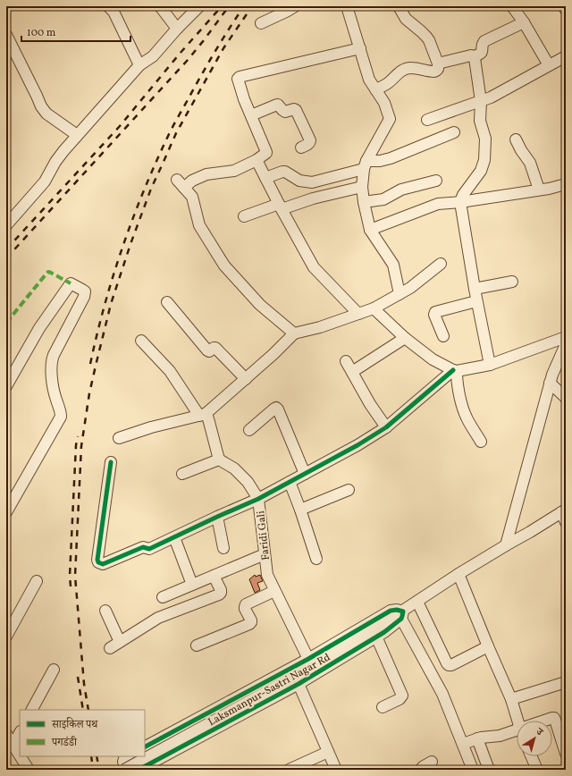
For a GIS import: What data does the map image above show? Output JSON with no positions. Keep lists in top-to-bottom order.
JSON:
{
  "streets": {
    "street": ["Faridi Gali", "Laksmanpur-Sastri Nagar Rd"]
  },
  "legend": ["साइकिल पथ", "पगडंडी"],
  "scale_bar": "100 m",
  "north": "top right"
}
